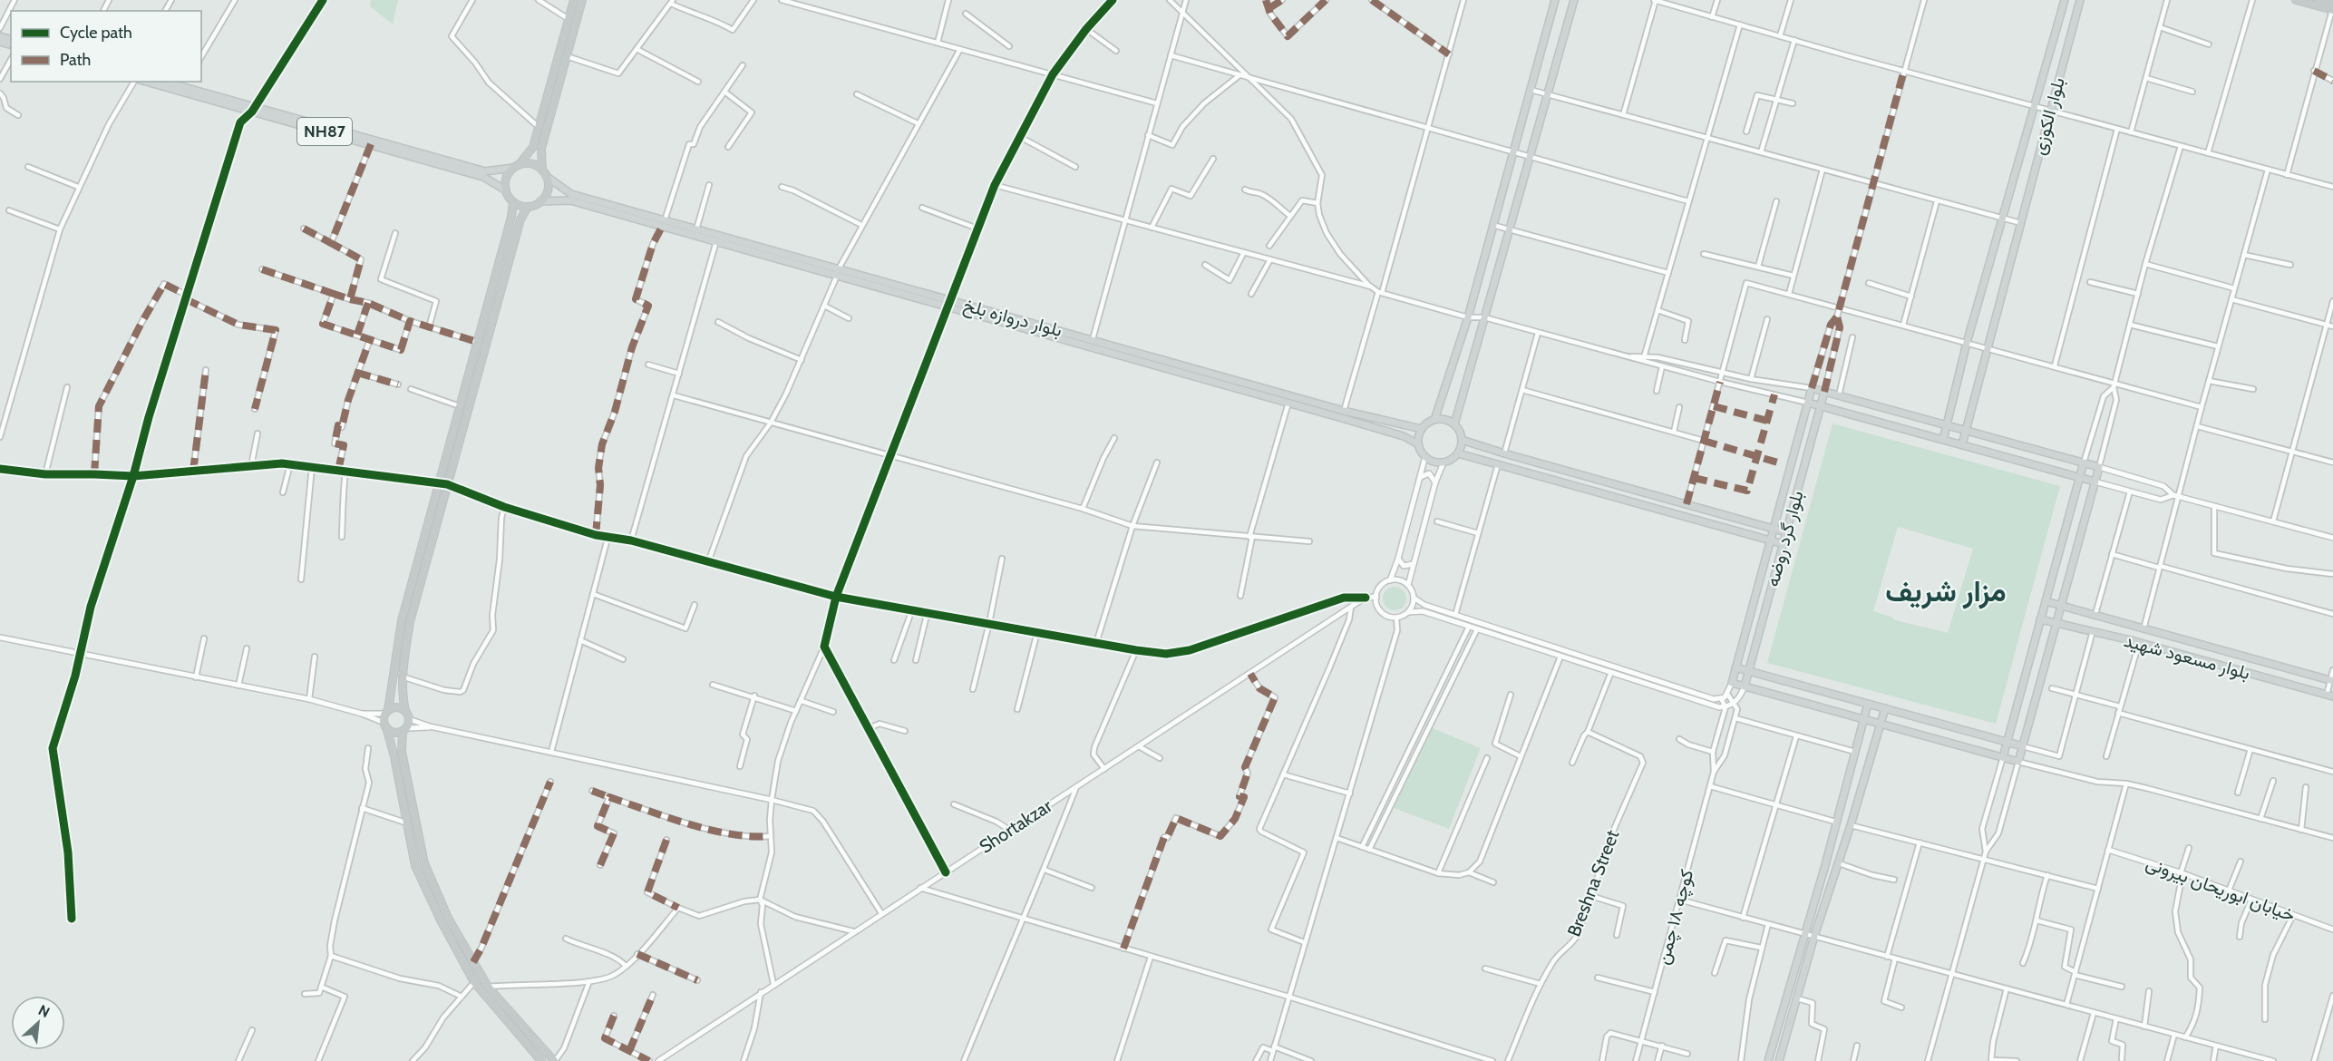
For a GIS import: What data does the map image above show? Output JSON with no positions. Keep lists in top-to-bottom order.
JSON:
{
  "streets": {
    "highway": ["NH87"],
    "main road": [
      "بلوار الکوزی",
      "بلوار دروازه بلخ",
      "بلوار گرد روضه",
      "بلوار مسعود شهید"
    ],
    "street": [
      "Shortakzar",
      "Breshna Street",
      "خیابان ابوریحان بیرونی",
      "كوچه ١٨ چمن"
    ]
  },
  "crossings": [
    ["NH87", "بلوار دروازه بلخ"]
  ],
  "districts": ["مزار شريف"],
  "legend": ["Cycle path", "Path"],
  "north": "top right"
}
